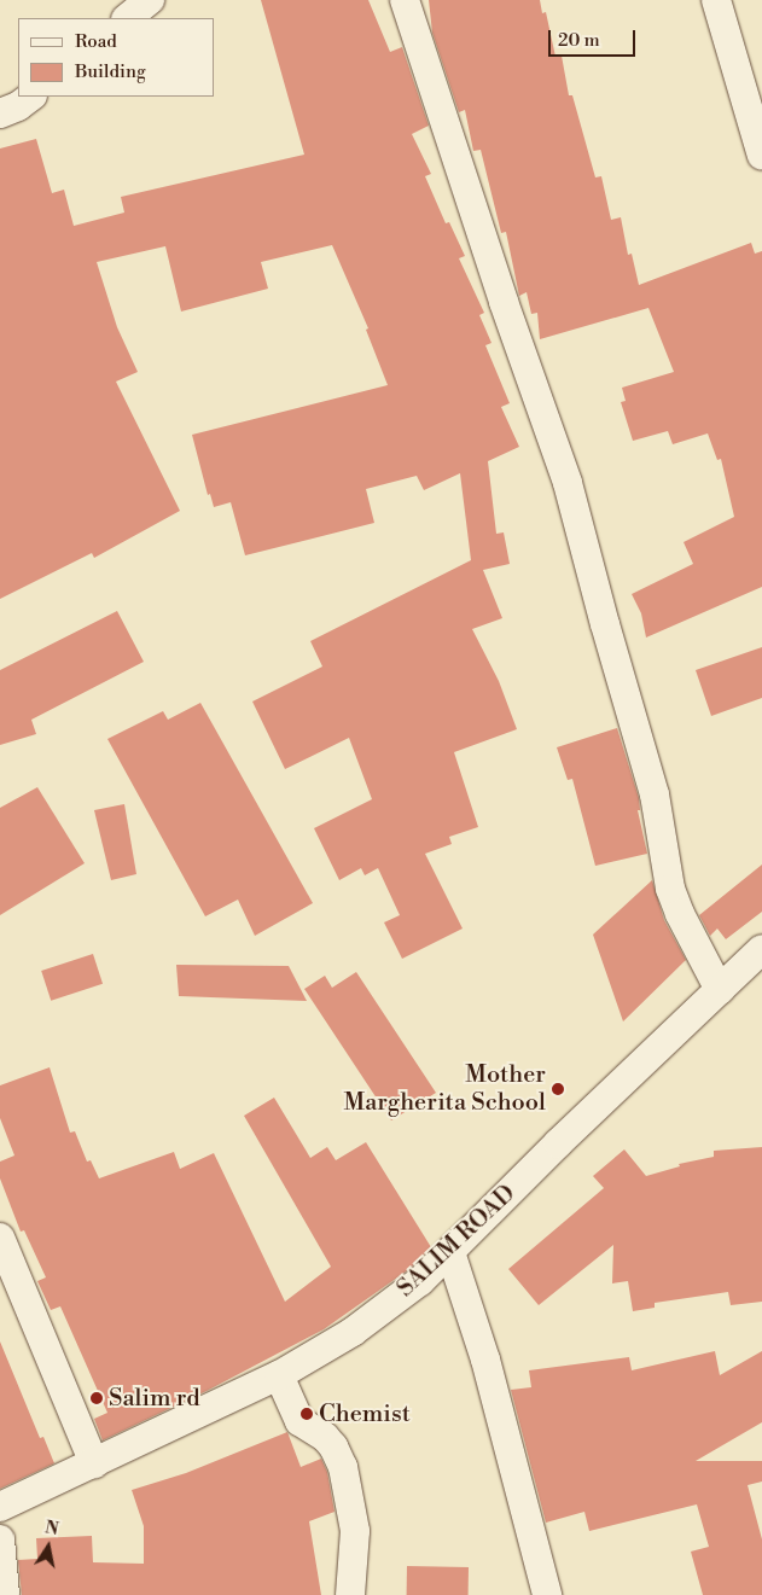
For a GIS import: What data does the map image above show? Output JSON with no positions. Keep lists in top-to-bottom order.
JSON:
{
  "streets": {
    "street": ["SALIM ROAD"]
  },
  "places": ["Mother Margherita School", "Salim rd", "Chemist"],
  "legend": ["Road", "Building"],
  "scale_bar": "20 m",
  "north": "top"
}
